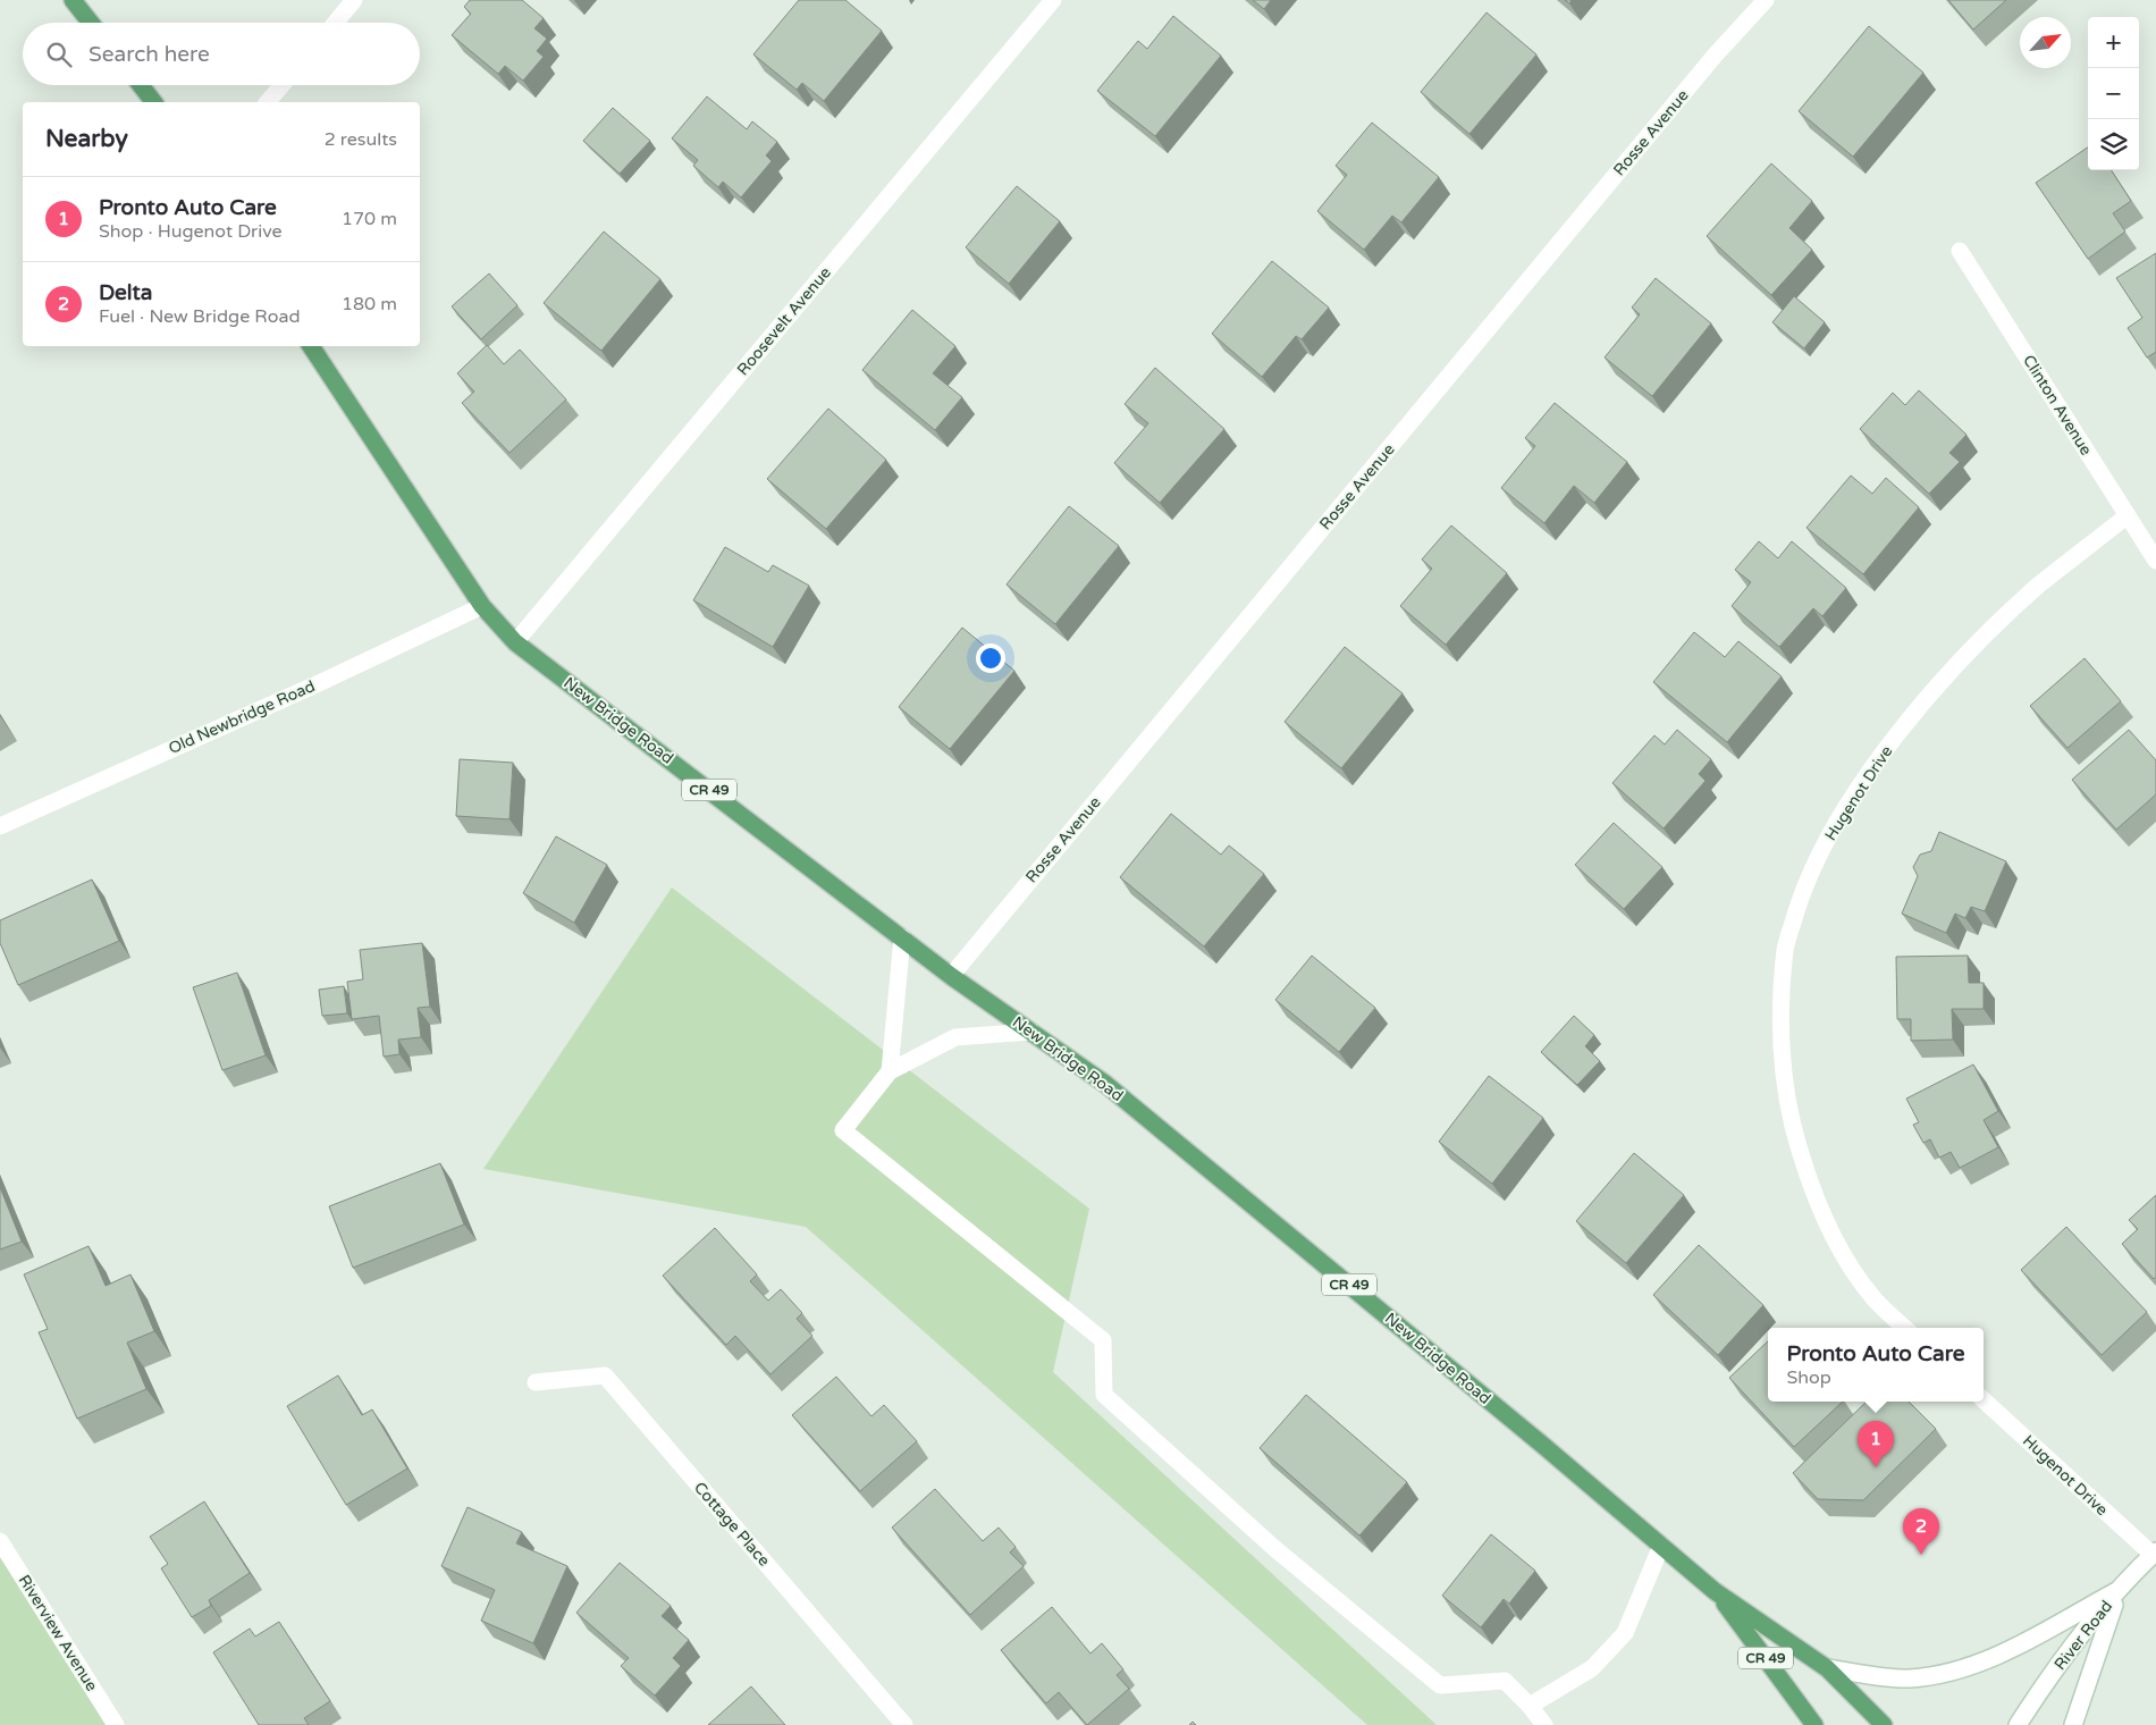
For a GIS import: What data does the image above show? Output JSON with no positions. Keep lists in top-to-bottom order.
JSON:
{
  "streets": {
    "main road": ["New Bridge Road", "CR 49"],
    "street": [
      "Rosse Avenue",
      "Roosevelt Avenue",
      "Clinton Avenue",
      "Old Newbridge Road",
      "Hugenot Drive",
      "Cottage Place",
      "Riverview Avenue",
      "River Road"
    ]
  },
  "crossings": [
    ["Rosse Avenue", "New Bridge Road"],
    ["Roosevelt Avenue", "New Bridge Road"],
    ["Clinton Avenue", "Hugenot Drive"],
    ["Old Newbridge Road", "New Bridge Road"],
    ["New Bridge Road", "CR 49"],
    ["Hugenot Drive", "River Road"]
  ],
  "north": "top right",
  "page": {
    "map_buttons": ["+", "−"],
    "search": "Search here",
    "heading": ["Nearby", "2 results"],
    "list": [
      {
        "mark": "1",
        "name": "Pronto Auto Care",
        "note": "Shop · Hugenot Drive",
        "value": "170 m"
      },
      {
        "mark": "2",
        "name": "Delta",
        "note": "Fuel · New Bridge Road",
        "value": "180 m"
      }
    ],
    "popup": ["Pronto Auto Care", "Shop"],
    "pins": ["1", "2"]
  }
}
